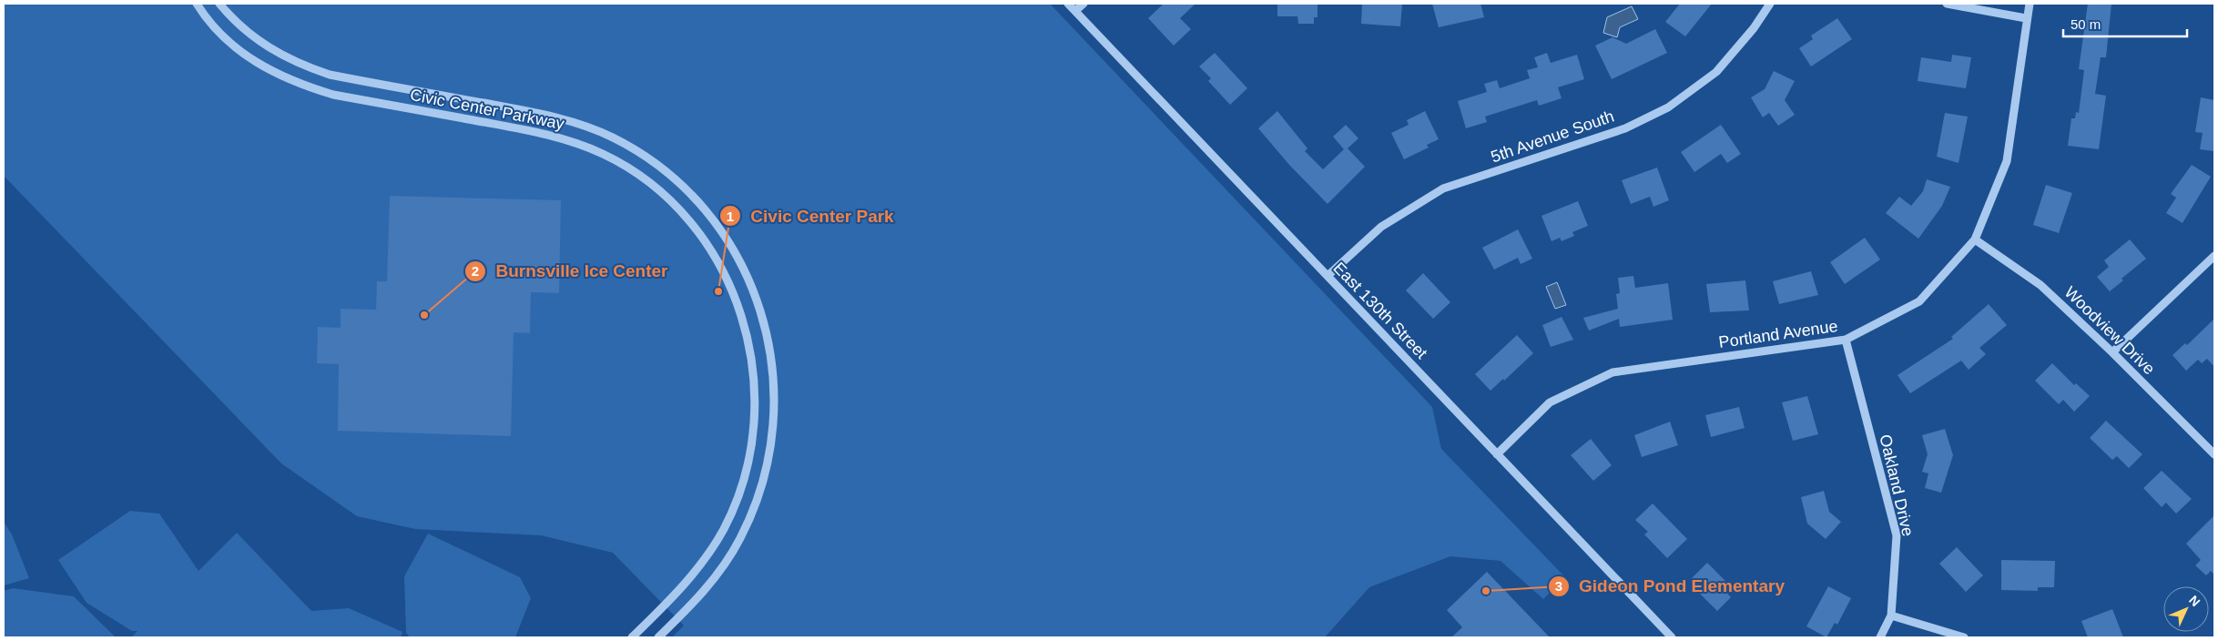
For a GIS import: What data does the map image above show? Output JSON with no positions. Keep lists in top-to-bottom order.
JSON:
{
  "streets": {
    "street": [
      "Civic Center Parkway",
      "5th Avenue South",
      "East 130th Street",
      "Woodview Drive",
      "Portland Avenue",
      "Oakland Drive"
    ]
  },
  "crossings": [
    ["5th Avenue South", "East 130th Street"],
    ["East 130th Street", "Portland Avenue"],
    ["Woodview Drive", "Portland Avenue"],
    ["Portland Avenue", "Oakland Drive"]
  ],
  "places": ["Civic Center Park", "Burnsville Ice Center", "Gideon Pond Elementary"],
  "scale_bar": "50 m",
  "north": "top right"
}
